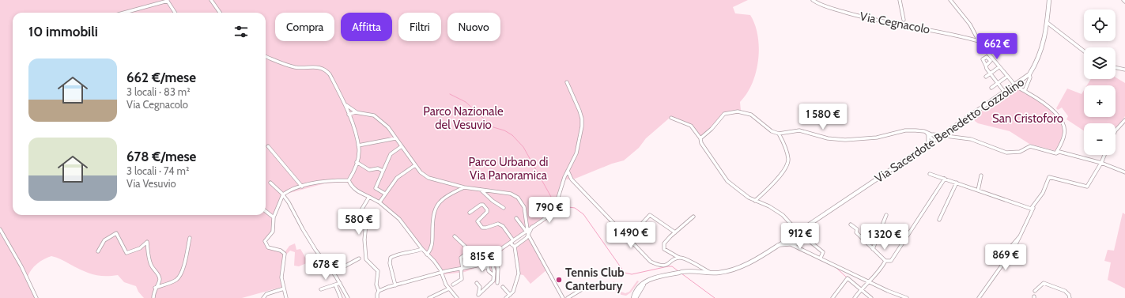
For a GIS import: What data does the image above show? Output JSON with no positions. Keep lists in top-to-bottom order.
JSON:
{
  "streets": {
    "main road": ["Via Sacerdote Benedetto Cozzolino"],
    "street": ["Via Cegnacolo"]
  },
  "parks": ["Parco Nazionale del Vesuvio", "San Cristoforo", "Parco Urbano di Via Panoramica"],
  "places": ["Tennis Club Canterbury"],
  "page": {
    "map_buttons": ["+", "−"],
    "chip": [
      "Compra",
      "Affitta",
      "Filtri",
      "Nuovo"
    ],
    "heading": "10 immobili",
    "price": [
      "662 €",
      "1 580 €",
      "790 €",
      "580 €",
      "1 490 €",
      "912 €",
      "1 320 €",
      "869 €",
      "815 €",
      "678 €"
    ],
    "list": [
      {
        "name": "662 €/mese",
        "note": "3 locali · 83 m² · Via Cegnacolo"
      },
      {
        "name": "678 €/mese",
        "note": "3 locali · 74 m² · Via Vesuvio"
      }
    ]
  }
}
